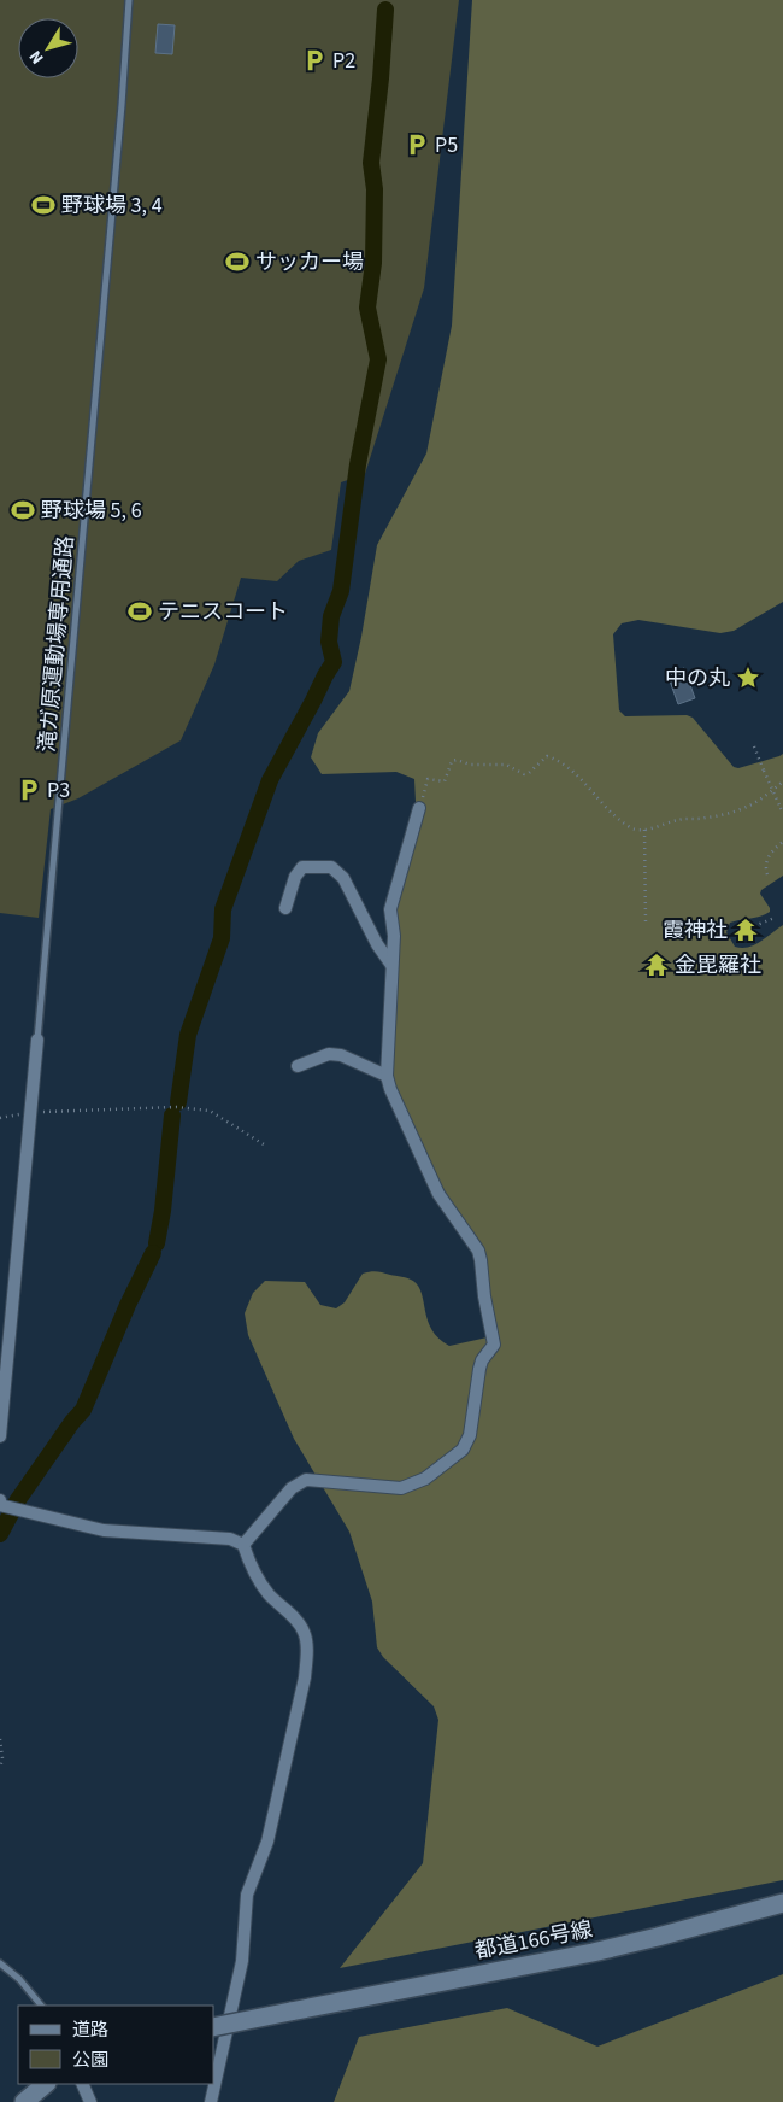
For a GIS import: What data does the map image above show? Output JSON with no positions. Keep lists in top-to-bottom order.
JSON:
{
  "streets": {
    "main road": ["都道166号線"],
    "lane": ["滝ガ原運動場専用通路"]
  },
  "places": {
    "parking": ["P2", "P5", "P3"],
    "sports": [
      "野球場 3, 4",
      "サッカー場",
      "野球場 5, 6",
      "テニスコート"
    ],
    "place": ["中の丸"],
    "temple": ["霞神社", "金毘羅社"]
  },
  "legend": ["道路", "公園"],
  "north": "bottom left"
}
